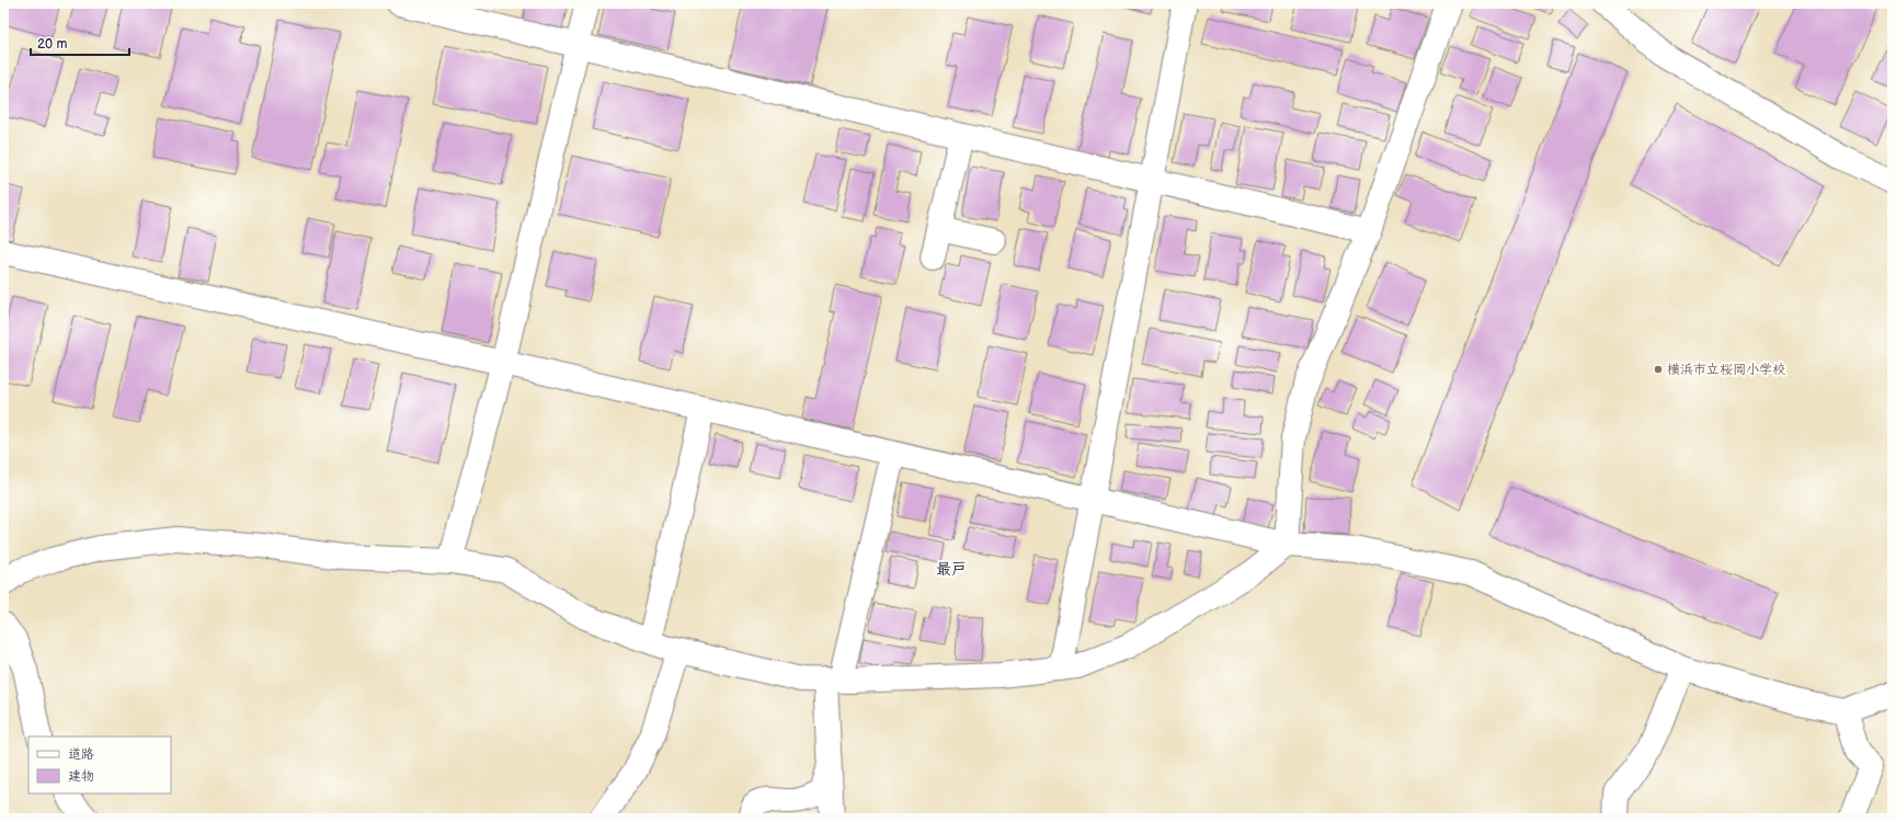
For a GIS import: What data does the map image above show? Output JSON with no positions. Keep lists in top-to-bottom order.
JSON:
{
  "districts": ["最戸"],
  "places": ["横浜市立桜岡小学校"],
  "legend": ["道路", "建物"],
  "scale_bar": "20 m"
}
